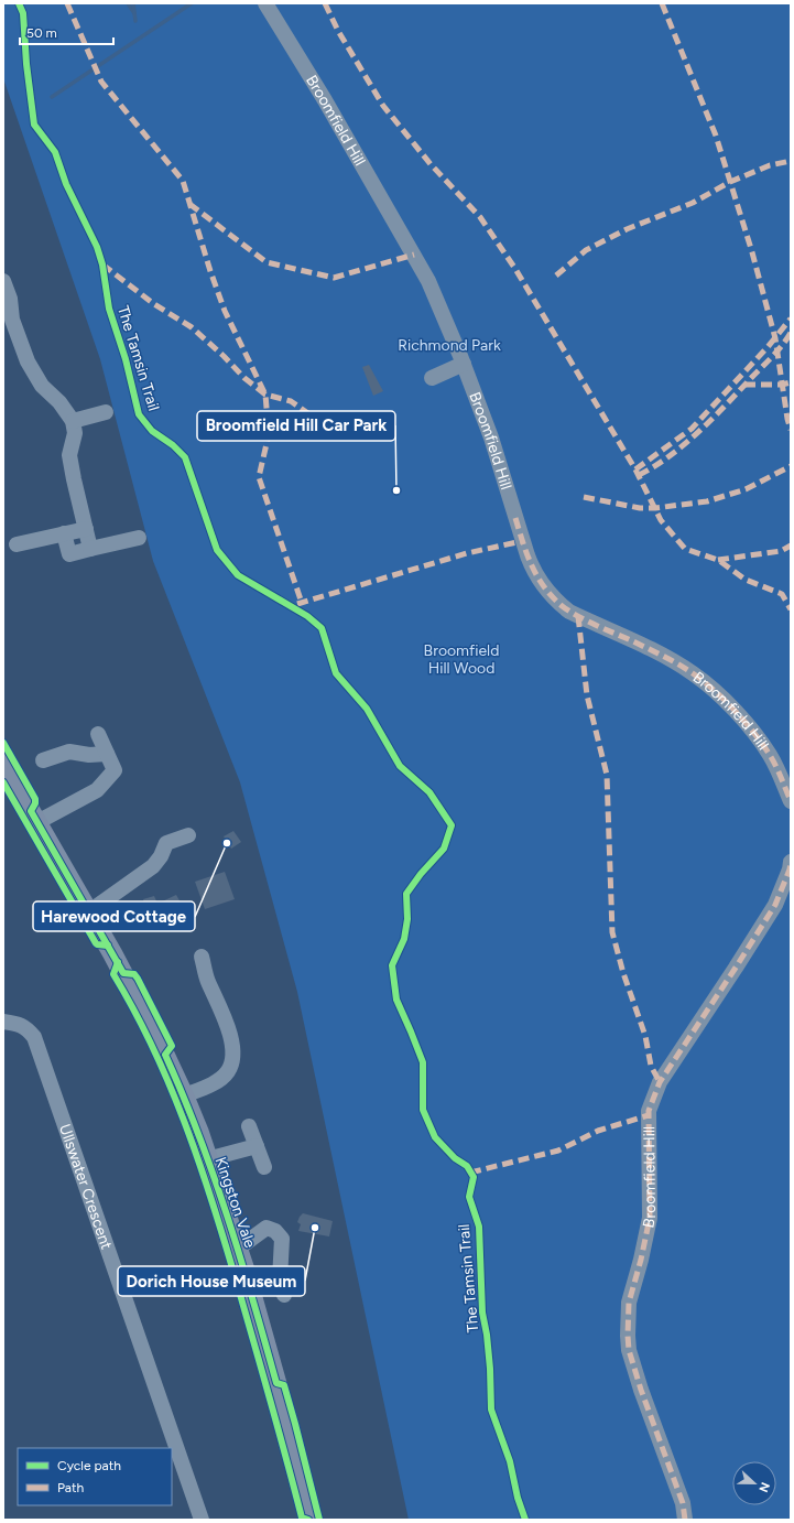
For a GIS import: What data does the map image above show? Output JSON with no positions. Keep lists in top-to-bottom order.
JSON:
{
  "streets": {
    "main road": ["Kingston Vale"],
    "street": ["Broomfield Hill", "Ullswater Crescent"],
    "cycle path": ["The Tamsin Trail"]
  },
  "parks": ["Richmond Park", "Broomfield Hill Wood"],
  "places": ["Broomfield Hill Car Park", "Harewood Cottage", "Dorich House Museum"],
  "legend": ["Cycle path", "Path"],
  "scale_bar": "50 m",
  "north": "right"
}
